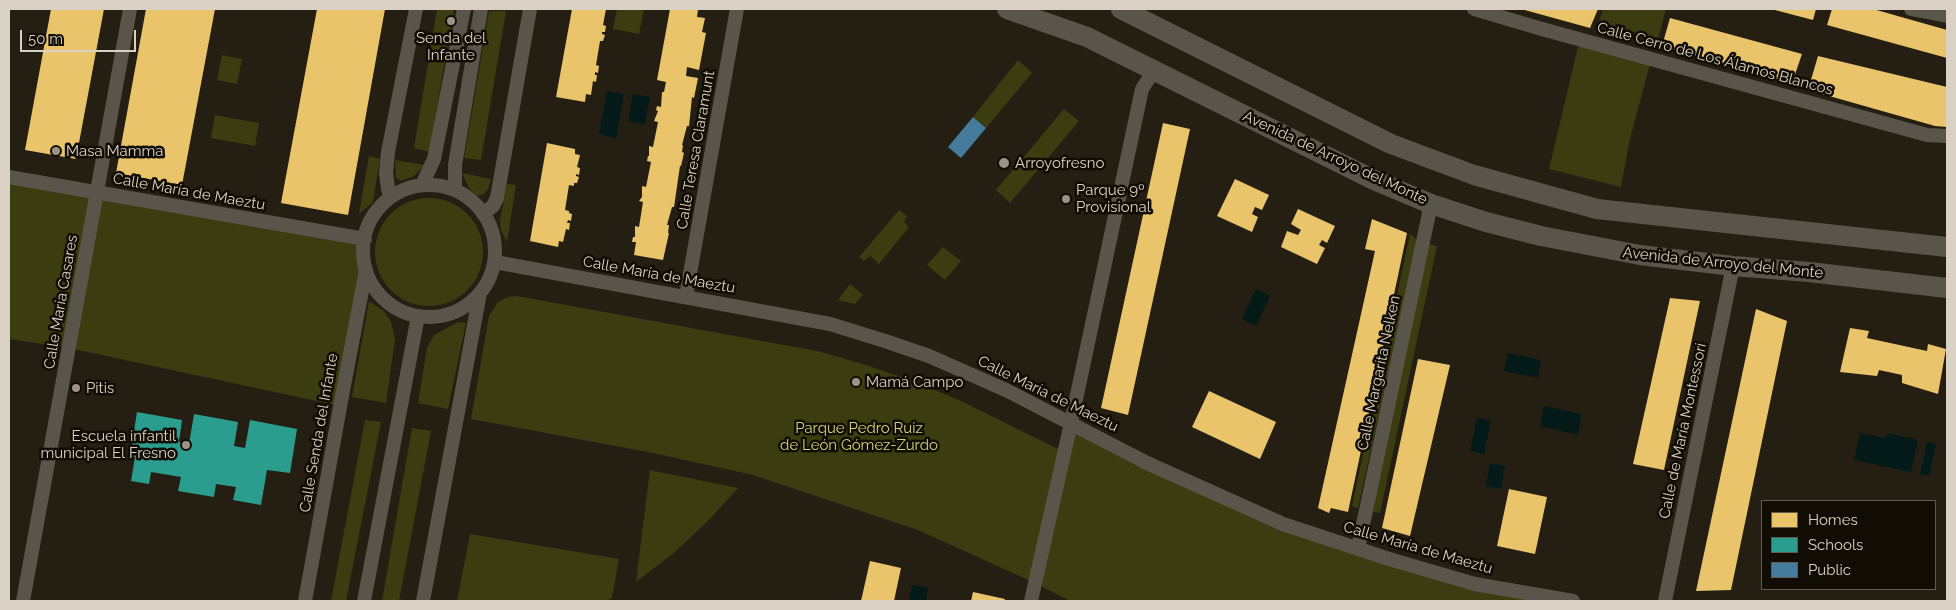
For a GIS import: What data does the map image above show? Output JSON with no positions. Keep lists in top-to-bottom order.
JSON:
{
  "streets": {
    "street": [
      "Calle Cerro de Los Álamos Blancos",
      "Calle Teresa Claramunt",
      "Avenida de Arroyo del Monte",
      "Calle María de Maeztu",
      "Calle María Casares",
      "Calle Margarita Nelken",
      "Calle de María Montessori",
      "Calle Senda del Infante"
    ]
  },
  "crossings": [
    ["Calle Teresa Claramunt", "Calle María de Maeztu"],
    ["Avenida de Arroyo del Monte", "Calle Margarita Nelken"],
    ["Avenida de Arroyo del Monte", "Calle de María Montessori"],
    ["Calle María de Maeztu", "Calle María Casares"],
    ["Calle María de Maeztu", "Calle Margarita Nelken"],
    ["Calle María de Maeztu", "Calle Senda del Infante"]
  ],
  "parks": ["Parque Pedro Ruiz de León Gómez-Zurdo"],
  "places": [
    "Senda del Infante",
    "Masa Mamma",
    "Arroyofresno",
    "Parque 9º Provisional",
    "Mamá Campo",
    "Pitis",
    "Escuela infantil municipal El Fresno"
  ],
  "legend": ["Homes", "Schools", "Public"],
  "scale_bar": "50 m"
}
